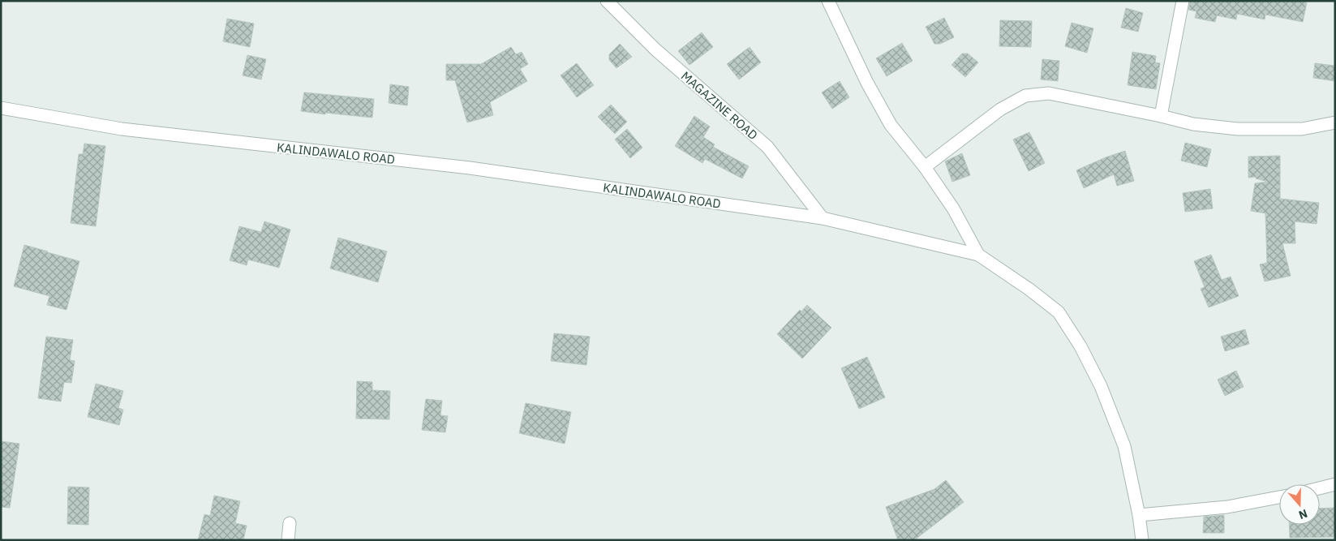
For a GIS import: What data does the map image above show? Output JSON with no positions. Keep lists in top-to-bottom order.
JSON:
{
  "streets": {
    "street": ["MAGAZINE ROAD", "KALINDAWALO ROAD"]
  },
  "crossings": [
    ["MAGAZINE ROAD", "KALINDAWALO ROAD"]
  ],
  "north": "bottom"
}
